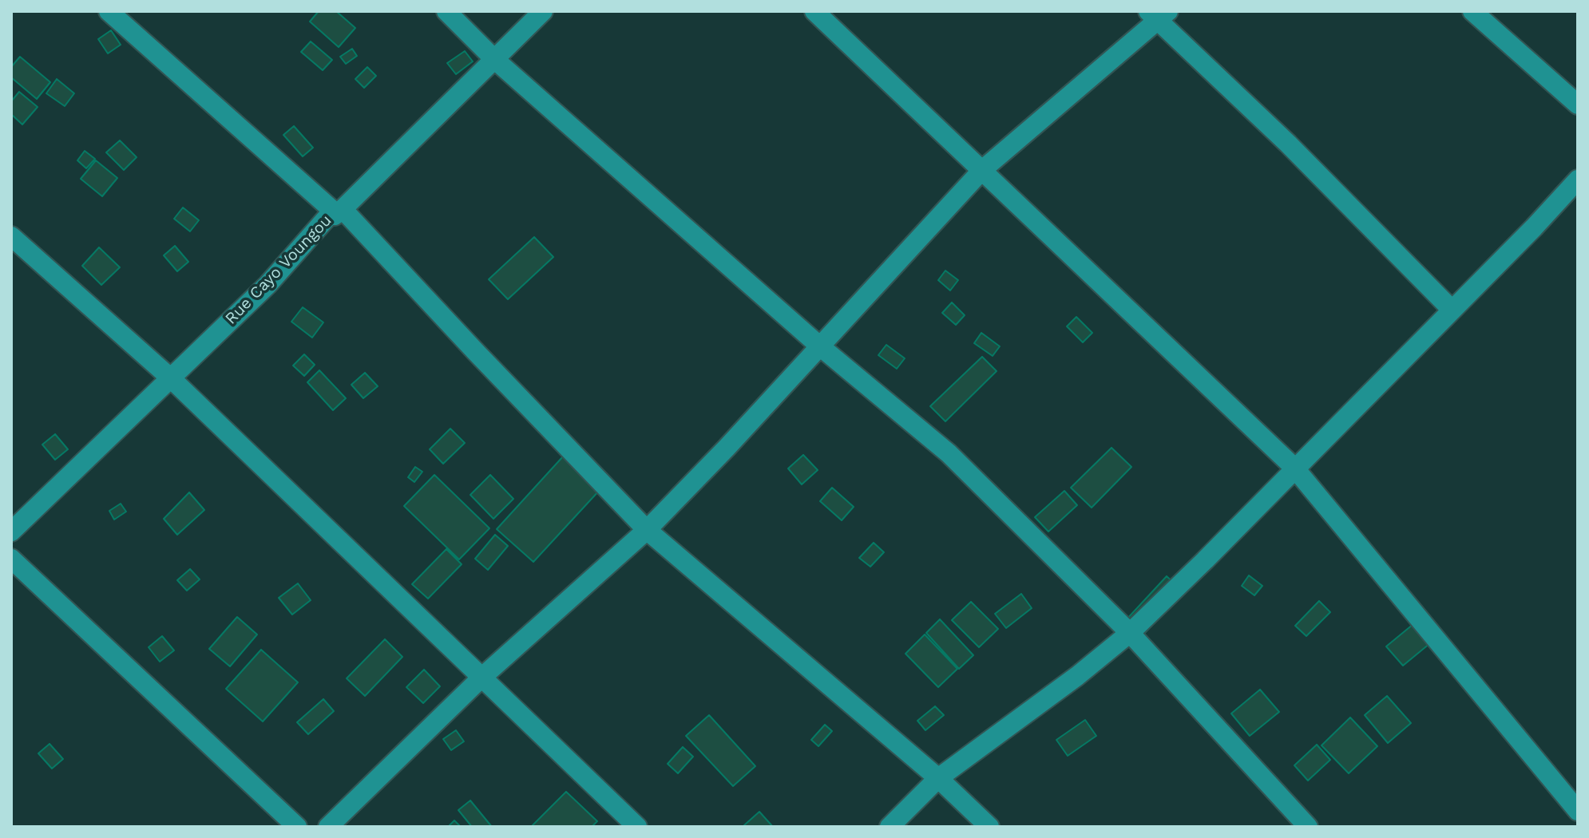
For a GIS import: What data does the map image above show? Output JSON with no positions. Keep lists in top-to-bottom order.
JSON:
{
  "streets": {
    "street": ["Rue Cayo Voungou"]
  }
}
